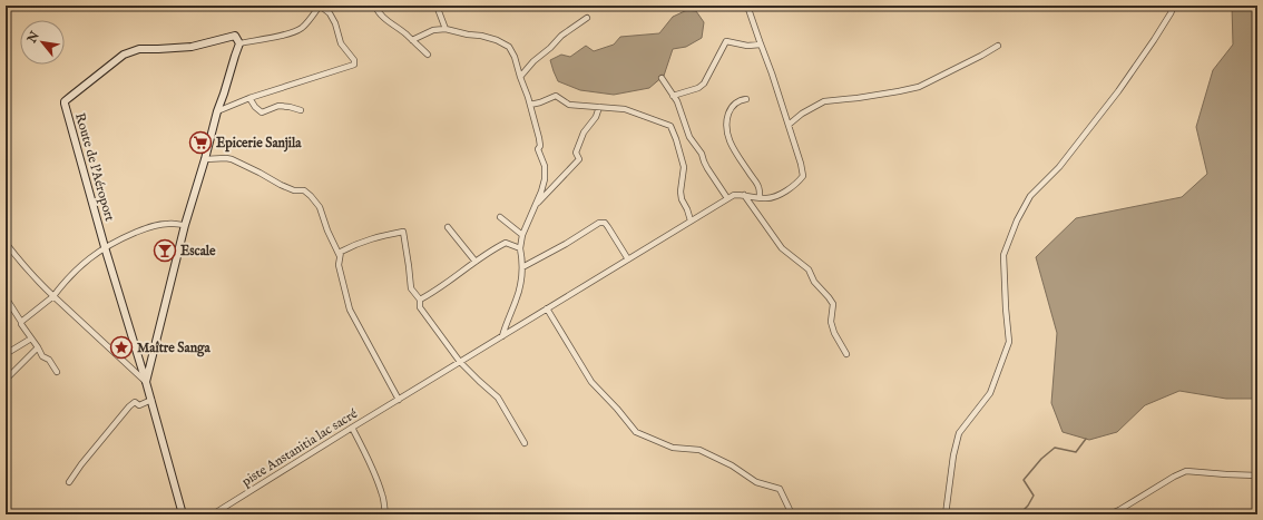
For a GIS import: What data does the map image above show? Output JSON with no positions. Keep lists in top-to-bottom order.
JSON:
{
  "streets": {
    "main road": ["Route de l'Aéroport"],
    "street": ["piste Anstanitia lac sacré"]
  },
  "places": {
    "supermarket": ["Epicerie Sanjila"],
    "bar": ["Escale"],
    "place": ["Maître Sanga"]
  },
  "north": "top left"
}
